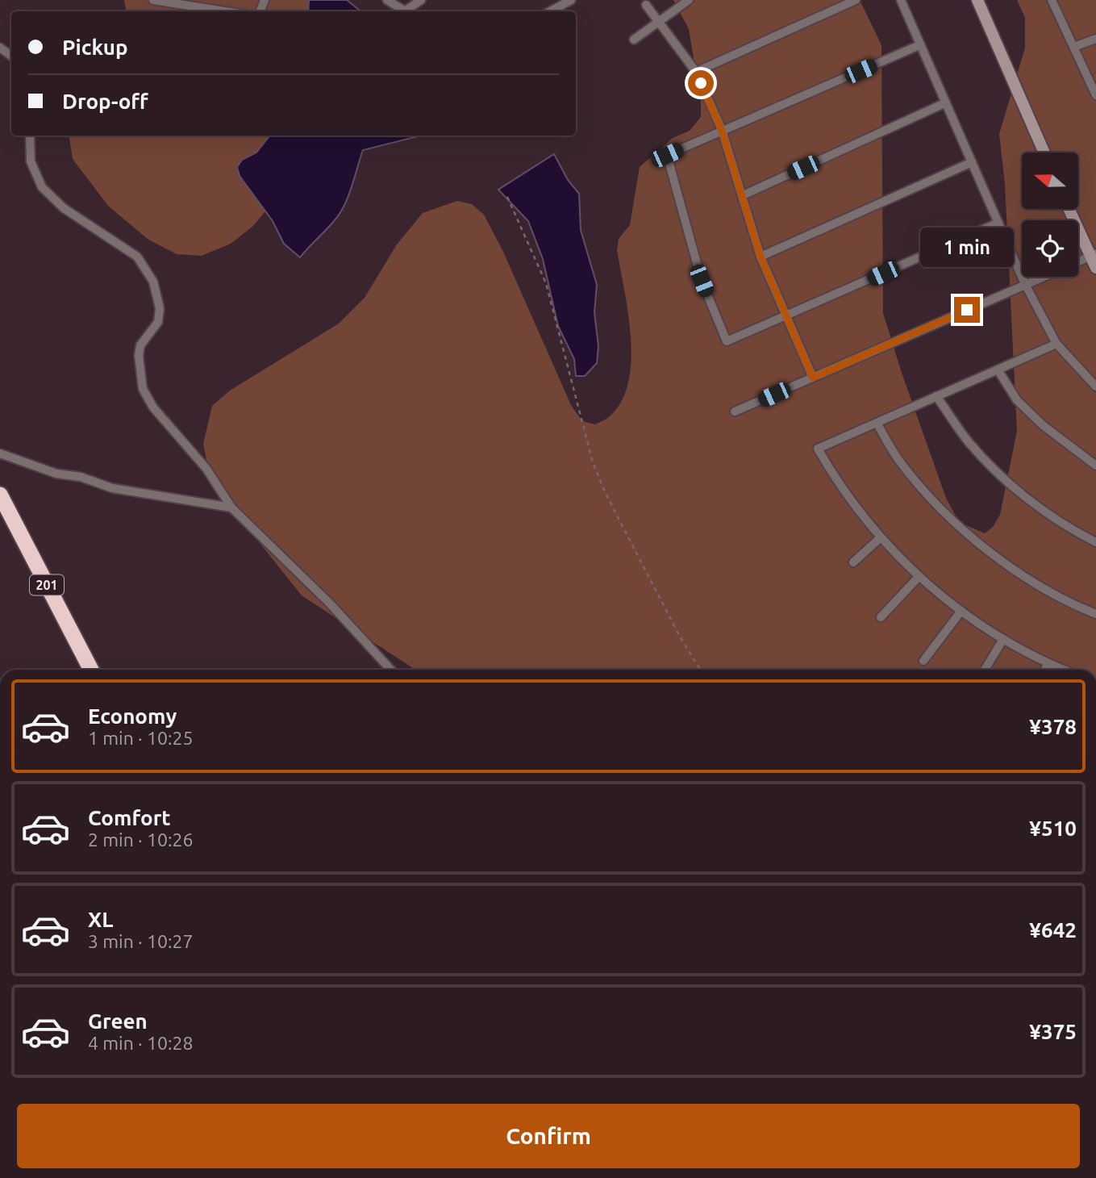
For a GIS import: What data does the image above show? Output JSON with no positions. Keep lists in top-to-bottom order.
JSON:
{
  "streets": {
    "highway": ["201"]
  },
  "north": "left",
  "page": {
    "banner": ["Pickup", "Drop-off"],
    "bubble": "1 min",
    "list": [
      {
        "name": "Economy",
        "note": "1 min · 10:25",
        "value": "¥378"
      },
      {
        "name": "Comfort",
        "note": "2 min · 10:26",
        "value": "¥510"
      },
      {
        "name": "XL",
        "note": "3 min · 10:27",
        "value": "¥642"
      },
      {
        "name": "Green",
        "note": "4 min · 10:28",
        "value": "¥375"
      }
    ],
    "buttons": "Confirm"
  }
}
